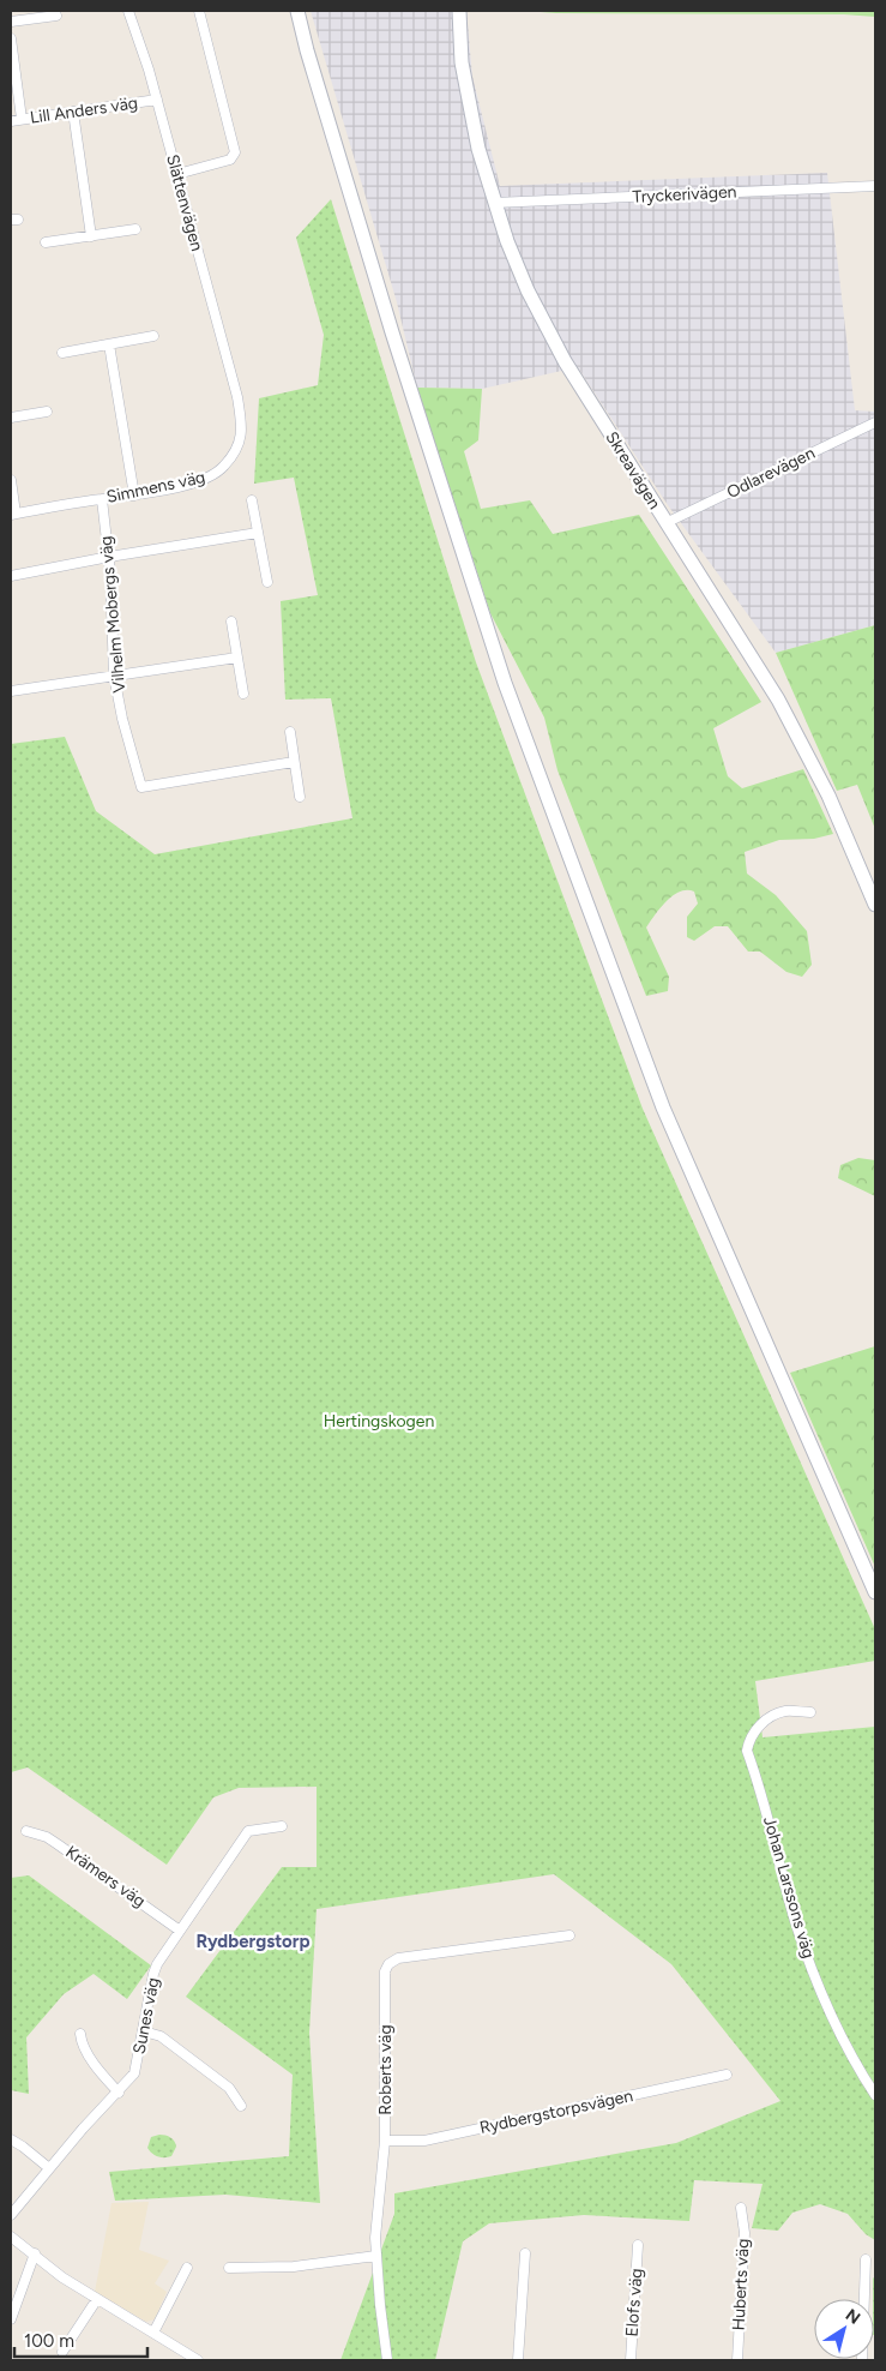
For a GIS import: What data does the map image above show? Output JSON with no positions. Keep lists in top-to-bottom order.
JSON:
{
  "streets": {
    "main road": ["Skreavägen"],
    "street": [
      "Lill Anders väg",
      "Tryckerivägen",
      "Slättenvägen",
      "Odlarevägen",
      "Simmens väg",
      "Vilhelm Mobergs väg",
      "Krämers väg",
      "Johan Larssons väg",
      "Sunes väg",
      "Roberts väg",
      "Rydbergstorpsvägen",
      "Huberts väg",
      "Elofs väg"
    ]
  },
  "crossings": [
    ["Lill Anders väg", "Slättenvägen"],
    ["Tryckerivägen", "Skreavägen"],
    ["Slättenvägen", "Simmens väg"],
    ["Skreavägen", "Odlarevägen"],
    ["Simmens väg", "Vilhelm Mobergs väg"],
    ["Krämers väg", "Sunes väg"],
    ["Roberts väg", "Rydbergstorpsvägen"]
  ],
  "districts": ["Rydbergstorp"],
  "parks": ["Hertingskogen"],
  "scale_bar": "100 m",
  "north": "top right"
}
